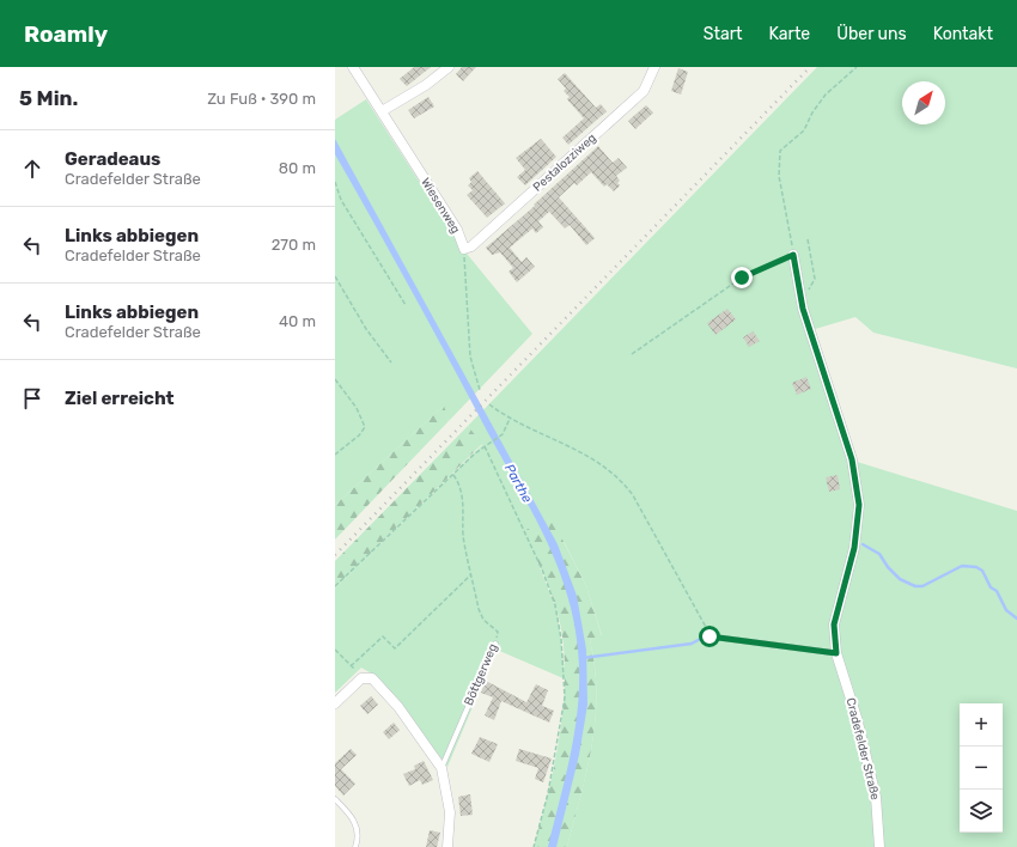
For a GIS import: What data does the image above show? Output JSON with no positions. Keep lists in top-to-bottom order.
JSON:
{
  "streets": {
    "street": ["Pestalozziweg", "Wiesenweg", "Cradefelder Straße"],
    "lane": ["Böttgerweg"]
  },
  "crossings": [
    ["Pestalozziweg", "Wiesenweg"]
  ],
  "water": ["Parthe"],
  "north": "top right",
  "page": {
    "header": "Roamly",
    "nav": [
      "Start",
      "Karte",
      "Über uns",
      "Kontakt"
    ],
    "heading": ["5 Min.", "Zu Fuß · 390 m"],
    "list": [
      ["Geradeaus", "Cradefelder Straße", "80 m"],
      ["Links abbiegen", "Cradefelder Straße", "270 m"],
      ["Links abbiegen", "Cradefelder Straße", "40 m"],
      "Ziel erreicht"
    ],
    "map_buttons": ["+", "−"]
  }
}
